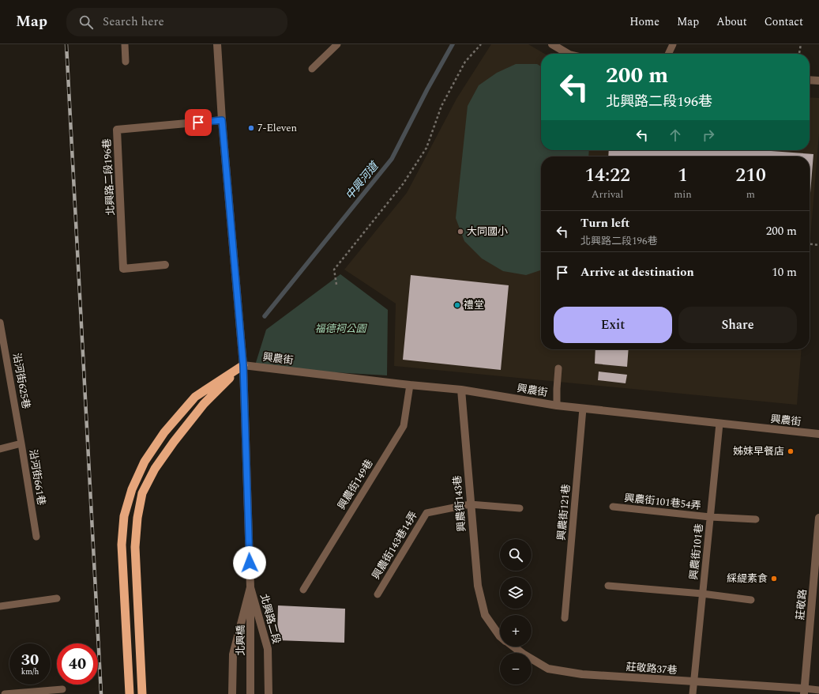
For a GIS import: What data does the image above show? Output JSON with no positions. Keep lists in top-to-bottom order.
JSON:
{
  "streets": {
    "street": [
      "北興路二段196巷",
      "興農街",
      "興農街143巷",
      "莊敬路",
      "北興路二段",
      "北興橋",
      "莊敬路37巷"
    ],
    "lane": [
      "沿河街625巷",
      "沿河街661巷",
      "興農街149巷",
      "興農街101巷54弄",
      "興農街121巷",
      "興農街143巷14弄",
      "興農街101巷"
    ]
  },
  "crossings": [
    ["北興路二段196巷", "北興路二段"],
    ["興農街", "興農街149巷"],
    ["興農街", "興農街143巷"],
    ["興農街", "興農街121巷"],
    ["興農街", "興農街101巷"],
    ["興農街", "北興路二段"],
    ["沿河街625巷", "沿河街661巷"],
    ["興農街101巷54弄", "興農街101巷"],
    ["興農街143巷", "興農街143巷14弄"],
    ["興農街143巷", "莊敬路37巷"],
    ["興農街101巷", "莊敬路37巷"],
    ["莊敬路", "莊敬路37巷"],
    ["北興路二段", "北興橋"]
  ],
  "water": ["中興河道"],
  "parks": ["福德祠公園"],
  "places": [
    "7-Eleven",
    "大同國小",
    "禮堂",
    "姊妹早餐店",
    "綵緹素食"
  ],
  "page": {
    "header": "Map",
    "search": "Search here",
    "nav": [
      "Home",
      "Map",
      "About",
      "Contact"
    ],
    "turn": ["200 m", "北興路二段196巷"],
    "eta": [
      "14:22",
      "Arrival",
      "1",
      "min",
      "210",
      "m"
    ],
    "list": [
      {
        "name": "Turn left",
        "note": "北興路二段196巷",
        "value": "200 m"
      },
      {
        "name": "Arrive at destination",
        "value": "10 m"
      }
    ],
    "buttons": ["Exit", "Share"],
    "map_buttons": ["+", "−"],
    "speed": "30 km/h",
    "limit": "40"
  }
}
